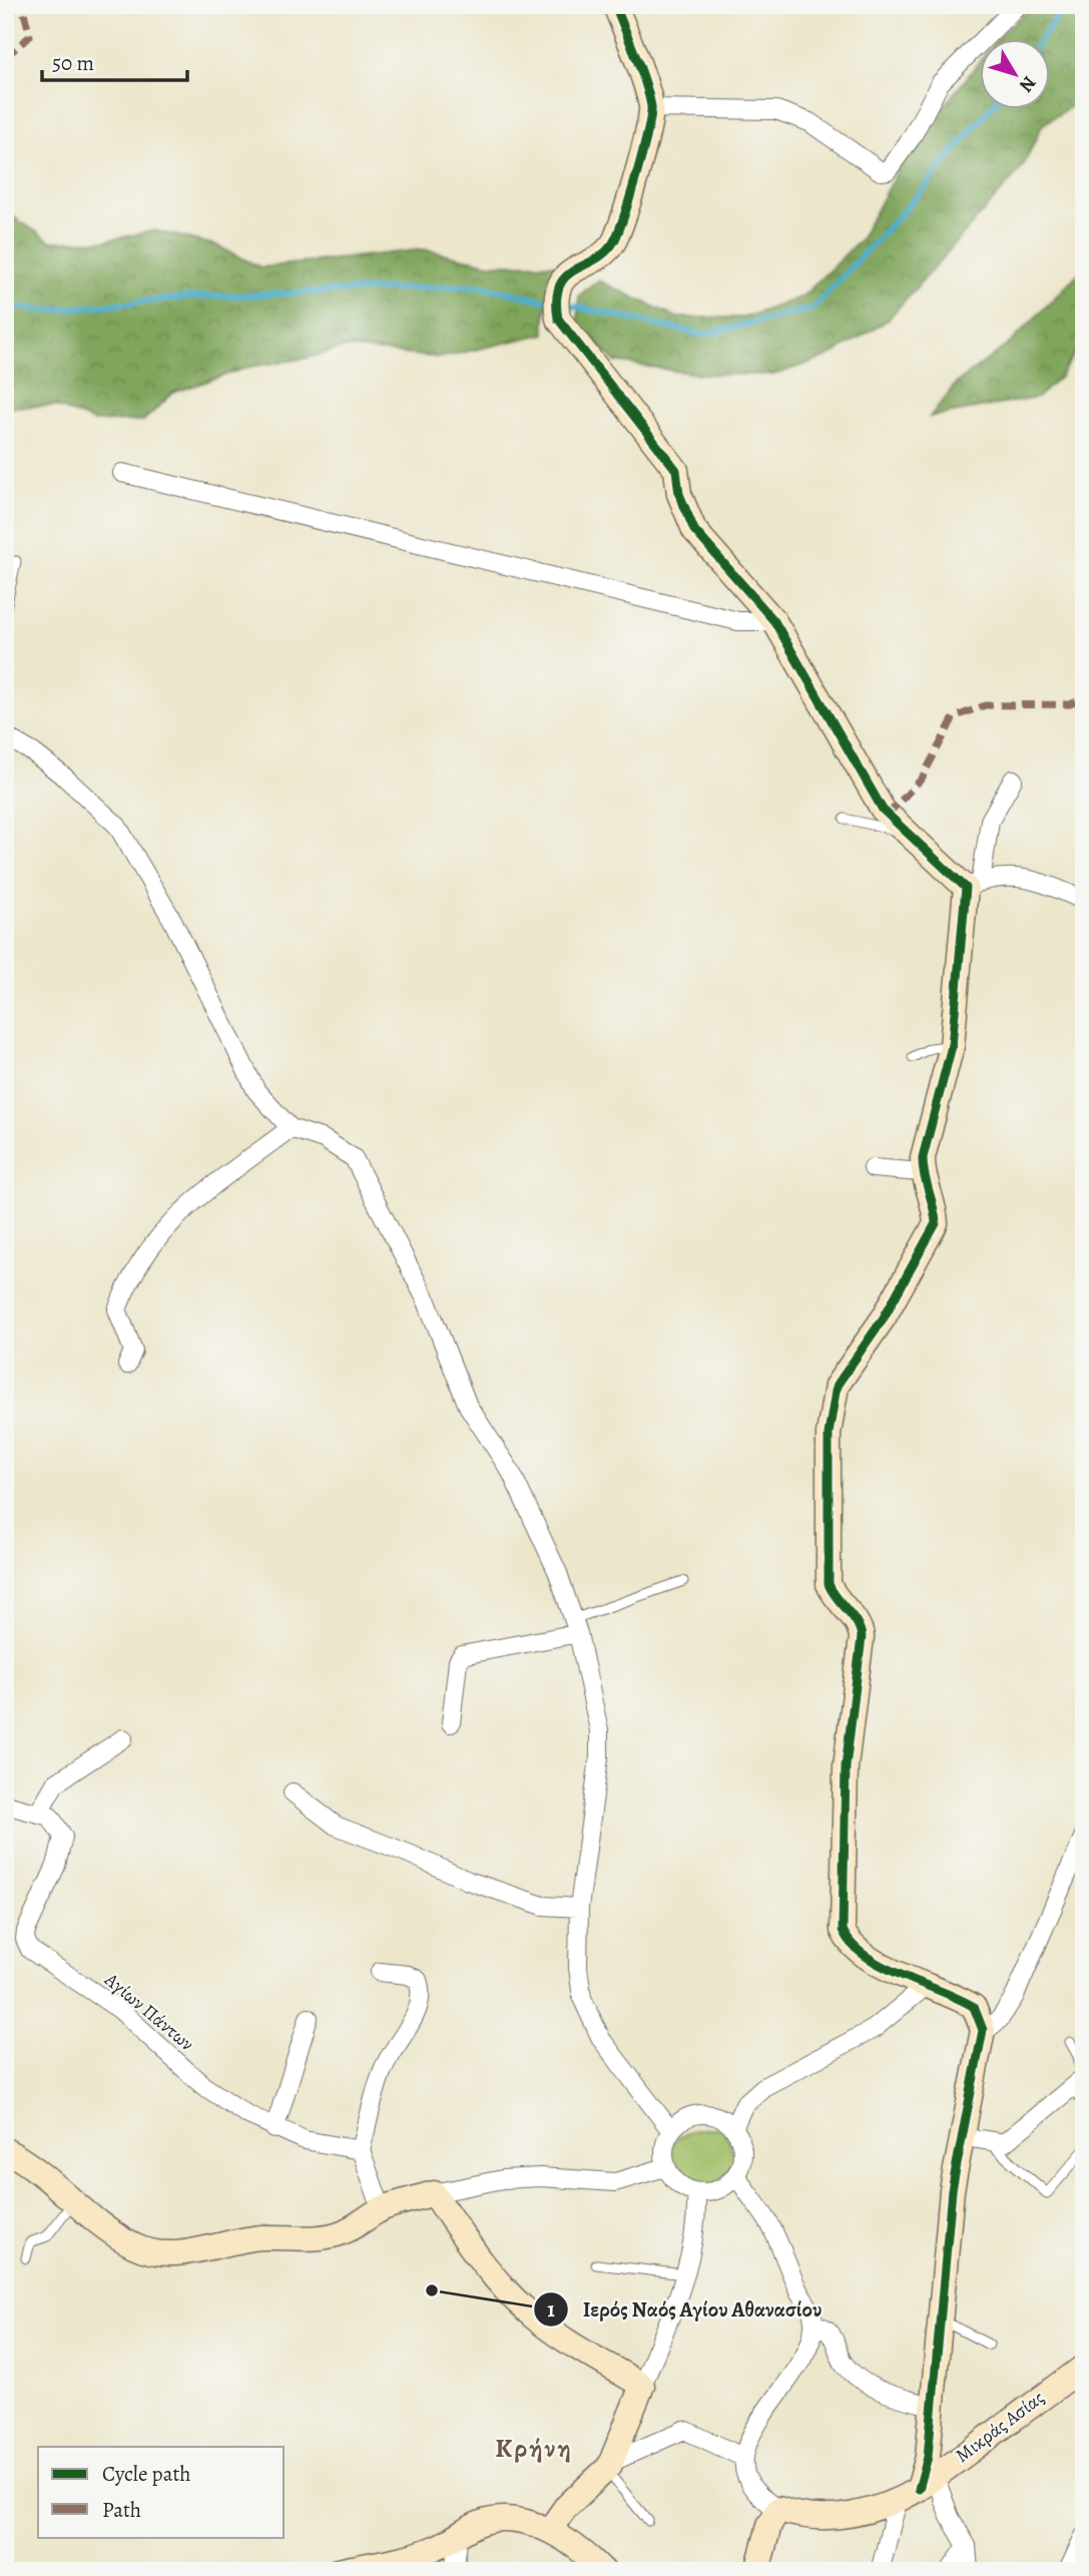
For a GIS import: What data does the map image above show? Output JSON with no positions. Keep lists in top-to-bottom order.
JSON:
{
  "streets": {
    "street": ["Αγίων Πάντων", "Μικράς Ασίας"]
  },
  "districts": ["Κρήνη"],
  "places": ["Ιερός Ναός Αγίου Αθανασίου"],
  "legend": ["Cycle path", "Path"],
  "scale_bar": "50 m",
  "north": "bottom right"
}
